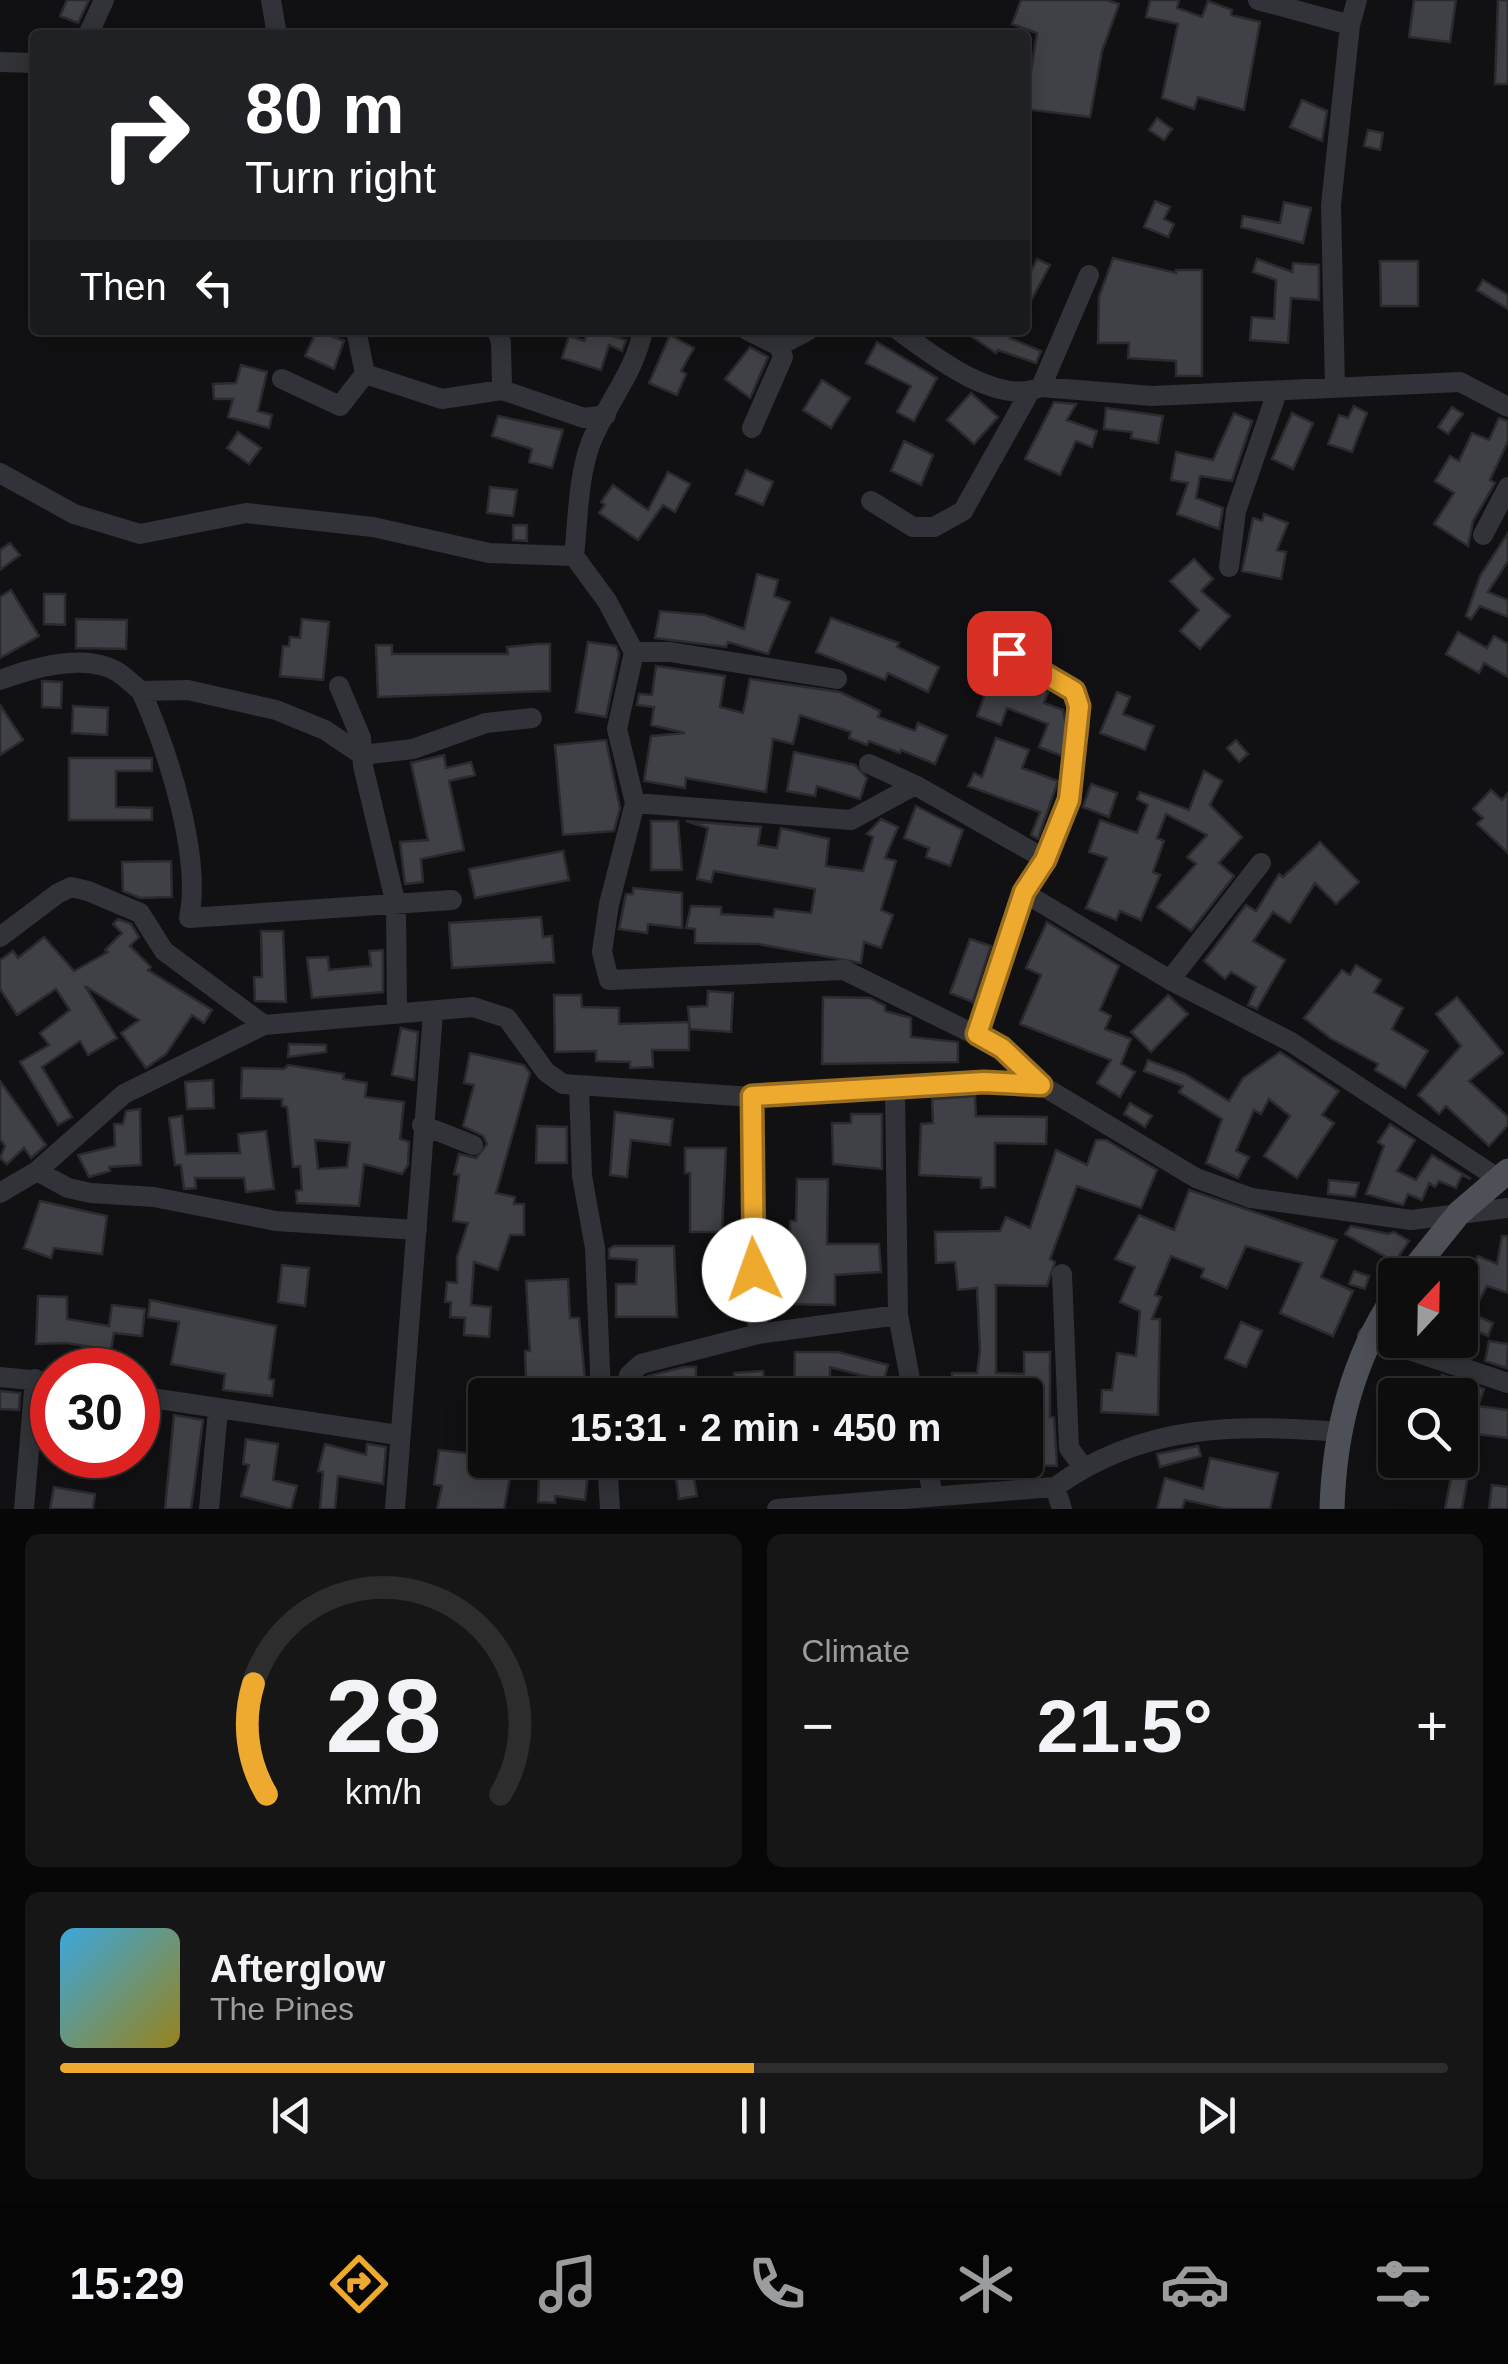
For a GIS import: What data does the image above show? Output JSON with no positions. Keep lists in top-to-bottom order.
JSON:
{
  "north": "top",
  "page": {
    "turn": ["80 m", "Turn right"],
    "then": "Then",
    "limit": "30",
    "trip": "15:31 · 2 min · 450 m",
    "tile": "Climate",
    "heat": ["−", "21.5°", "+"],
    "song": ["Afterglow", "The Pines"],
    "tabs": "15:29",
    "gauge": ["28", "km/h"]
  }
}
